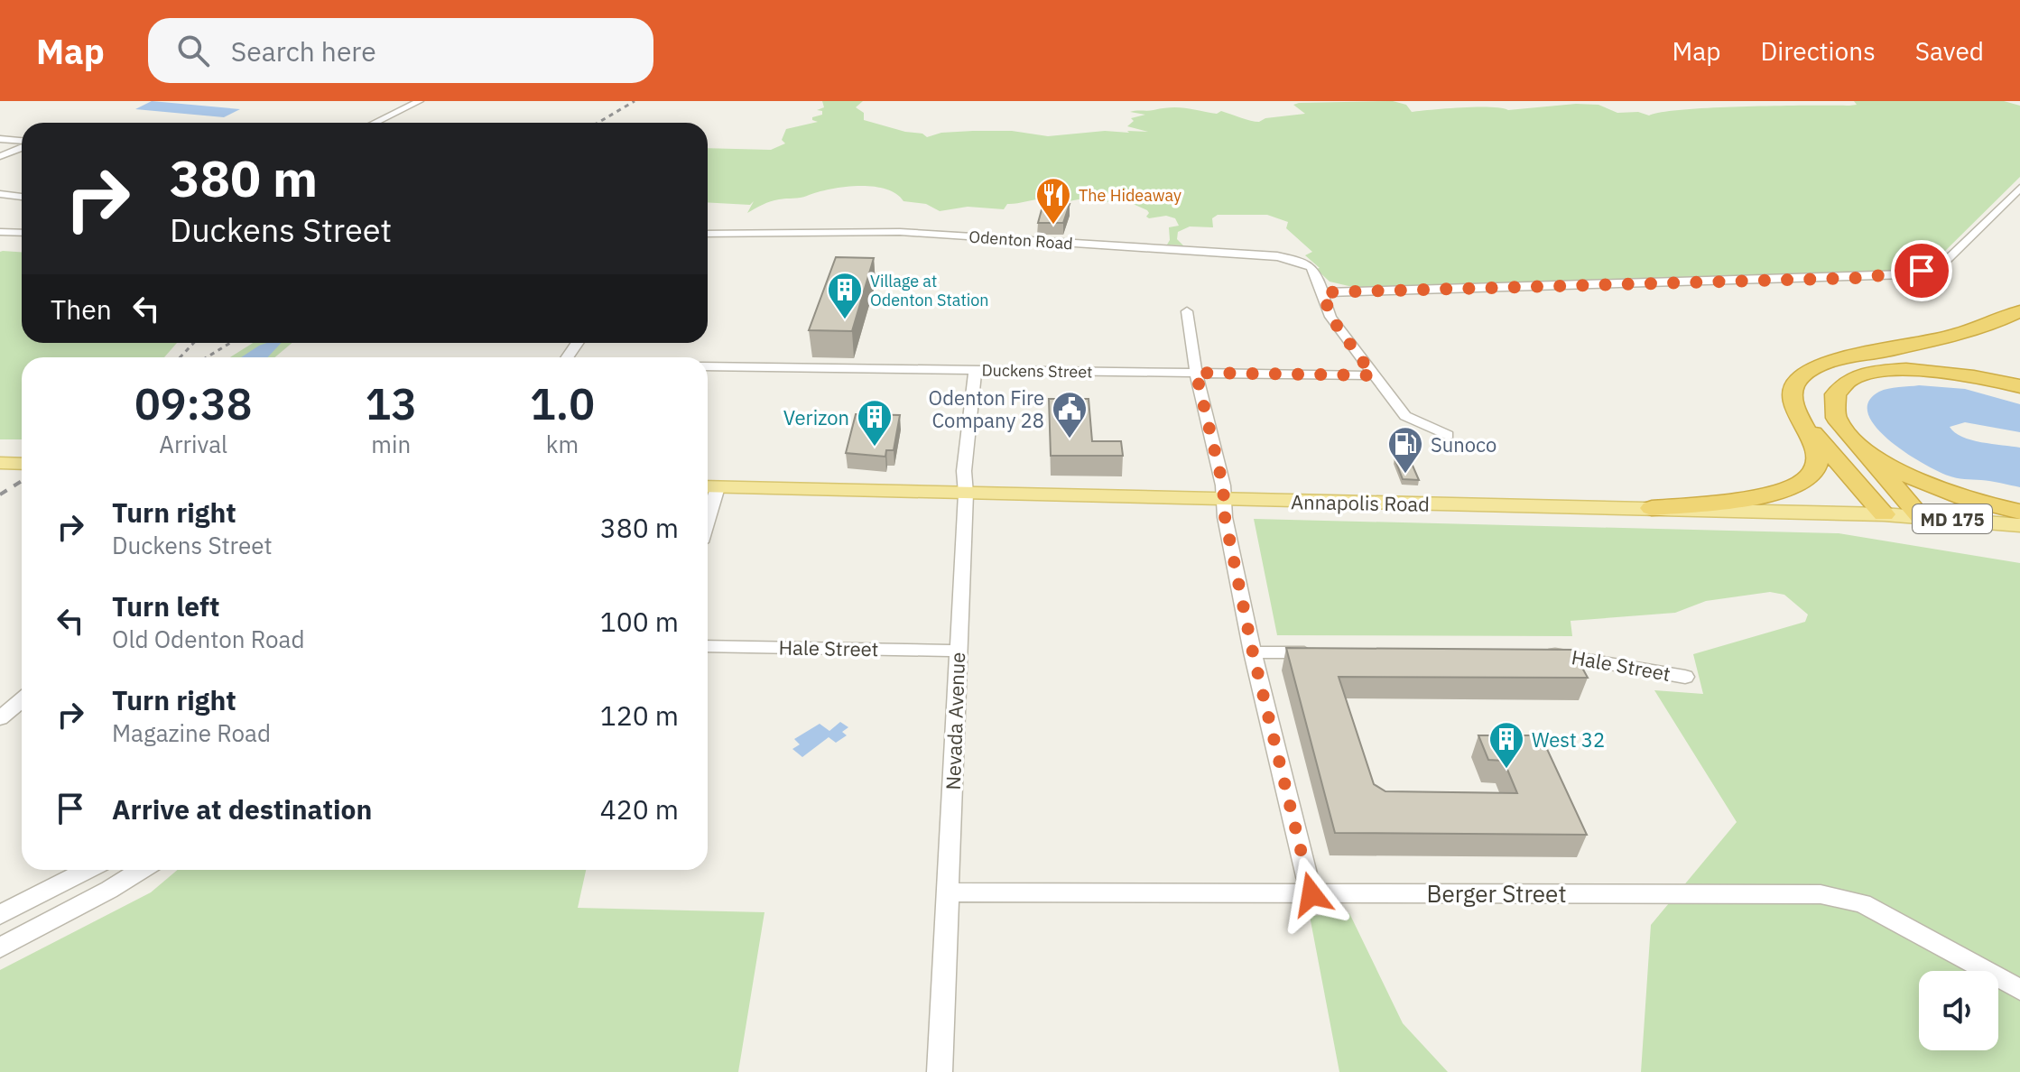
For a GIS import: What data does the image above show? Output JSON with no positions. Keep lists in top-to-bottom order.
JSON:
{
  "streets": {
    "main road": ["Annapolis Road", "MD 175"],
    "street": [
      "Odenton Road",
      "Duckens Street",
      "Hale Street",
      "Nevada Avenue",
      "Berger Street"
    ]
  },
  "crossings": [
    ["Odenton Road", "Duckens Street"],
    ["Duckens Street", "Nevada Avenue"],
    ["Annapolis Road", "Nevada Avenue"],
    ["Hale Street", "Nevada Avenue"],
    ["Nevada Avenue", "Berger Street"]
  ],
  "places": {
    "restaurant": ["The Hideaway"],
    "building": ["Village at Odenton Station", "Verizon", "West 32"],
    "public building": ["Odenton Fire Company 28"],
    "fuel station": ["Sunoco"]
  },
  "page": {
    "header": "Map",
    "search": "Search here",
    "nav": ["Map", "Directions", "Saved"],
    "turn": ["380 m", "Duckens Street"],
    "then": "Then",
    "eta": [
      "09:38",
      "Arrival",
      "13",
      "min",
      "1.0",
      "km"
    ],
    "list": [
      {
        "name": "Turn right",
        "note": "Duckens Street",
        "value": "380 m"
      },
      {
        "name": "Turn left",
        "note": "Old Odenton Road",
        "value": "100 m"
      },
      {
        "name": "Turn right",
        "note": "Magazine Road",
        "value": "120 m"
      },
      {
        "name": "Arrive at destination",
        "value": "420 m"
      }
    ]
  }
}
